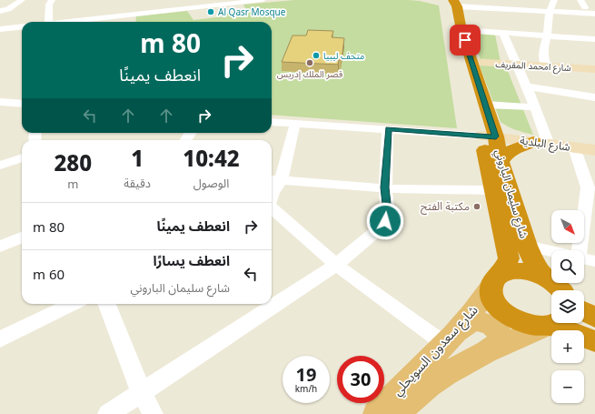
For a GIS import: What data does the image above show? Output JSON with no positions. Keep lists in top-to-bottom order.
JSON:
{
  "streets": {
    "highway": ["شارع سليمان الباروني"],
    "main road": ["شارع سعدون السويحلي"],
    "street": ["شارع امحمد المقريف", "شارع البلدية"]
  },
  "crossings": [
    ["شارع امحمد المقريف", "شارع سليمان الباروني"],
    ["شارع البلدية", "شارع سليمان الباروني"],
    ["شارع سليمان الباروني", "شارع سعدون السويحلي"]
  ],
  "places": [
    "Al Qasr Mosque",
    "متحف ليبيا",
    "قصر الملك إدريس",
    "مكتبة الفتح"
  ],
  "north": "bottom right",
  "page": {
    "turn": ["80 m", "انعطف يمينًا"],
    "eta": [
      "10:42",
      "الوصول",
      "1",
      "دقيقة",
      "280",
      "m"
    ],
    "list": [
      {
        "name": "انعطف يمينًا",
        "value": "80 m"
      },
      {
        "name": "انعطف يسارًا",
        "note": "شارع سليمان الباروني",
        "value": "60 m"
      }
    ],
    "map_buttons": ["+", "−"],
    "speed": "19 km/h",
    "limit": "30"
  }
}
